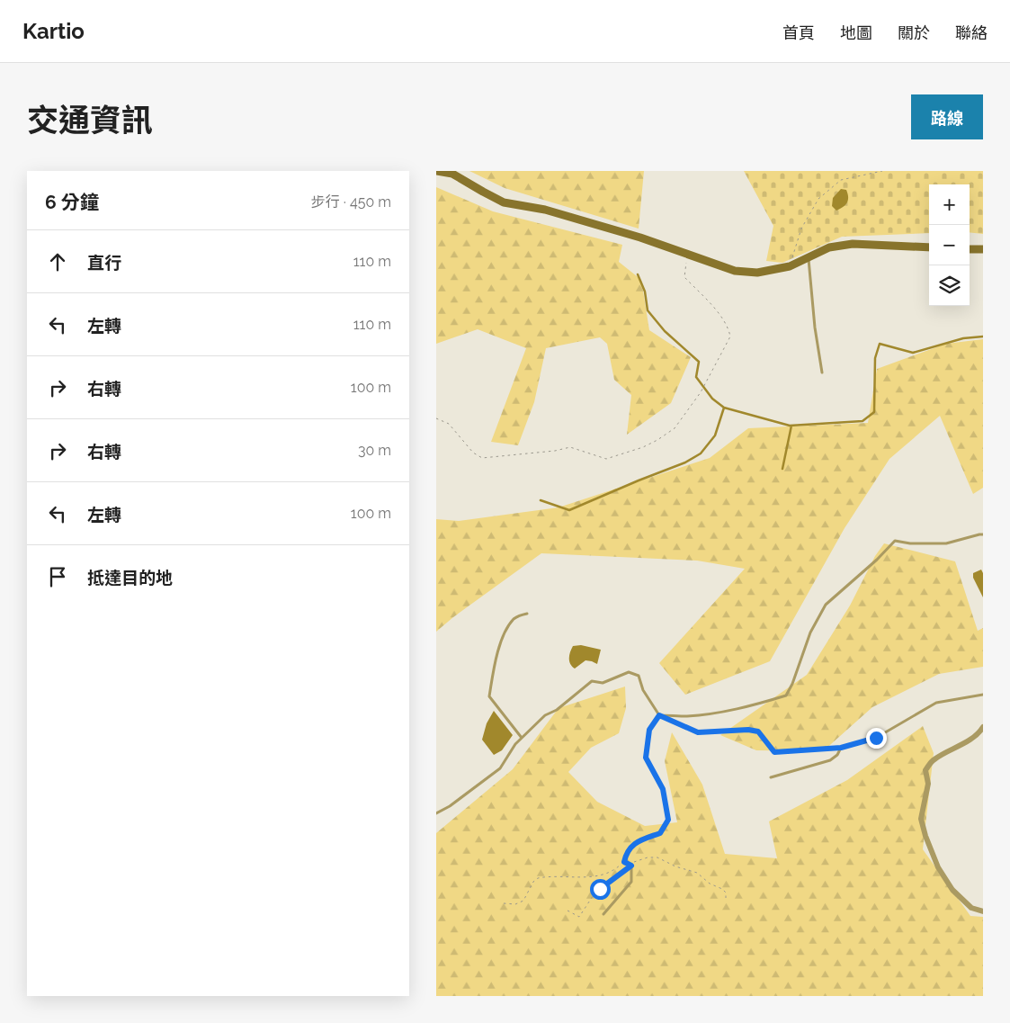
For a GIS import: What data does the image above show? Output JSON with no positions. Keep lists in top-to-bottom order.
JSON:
{
  "page": {
    "header": "Kartio",
    "nav": [
      "首頁",
      "地圖",
      "關於",
      "聯絡"
    ],
    "title": "交通資訊",
    "buttons": "路線",
    "heading": ["6 分鐘", "步行 · 450 m"],
    "map_buttons": ["+", "−"],
    "list": [
      ["直行", "110 m"],
      ["左轉", "110 m"],
      ["右轉", "100 m"],
      ["右轉", "30 m"],
      ["左轉", "100 m"],
      "抵達目的地"
    ]
  }
}
